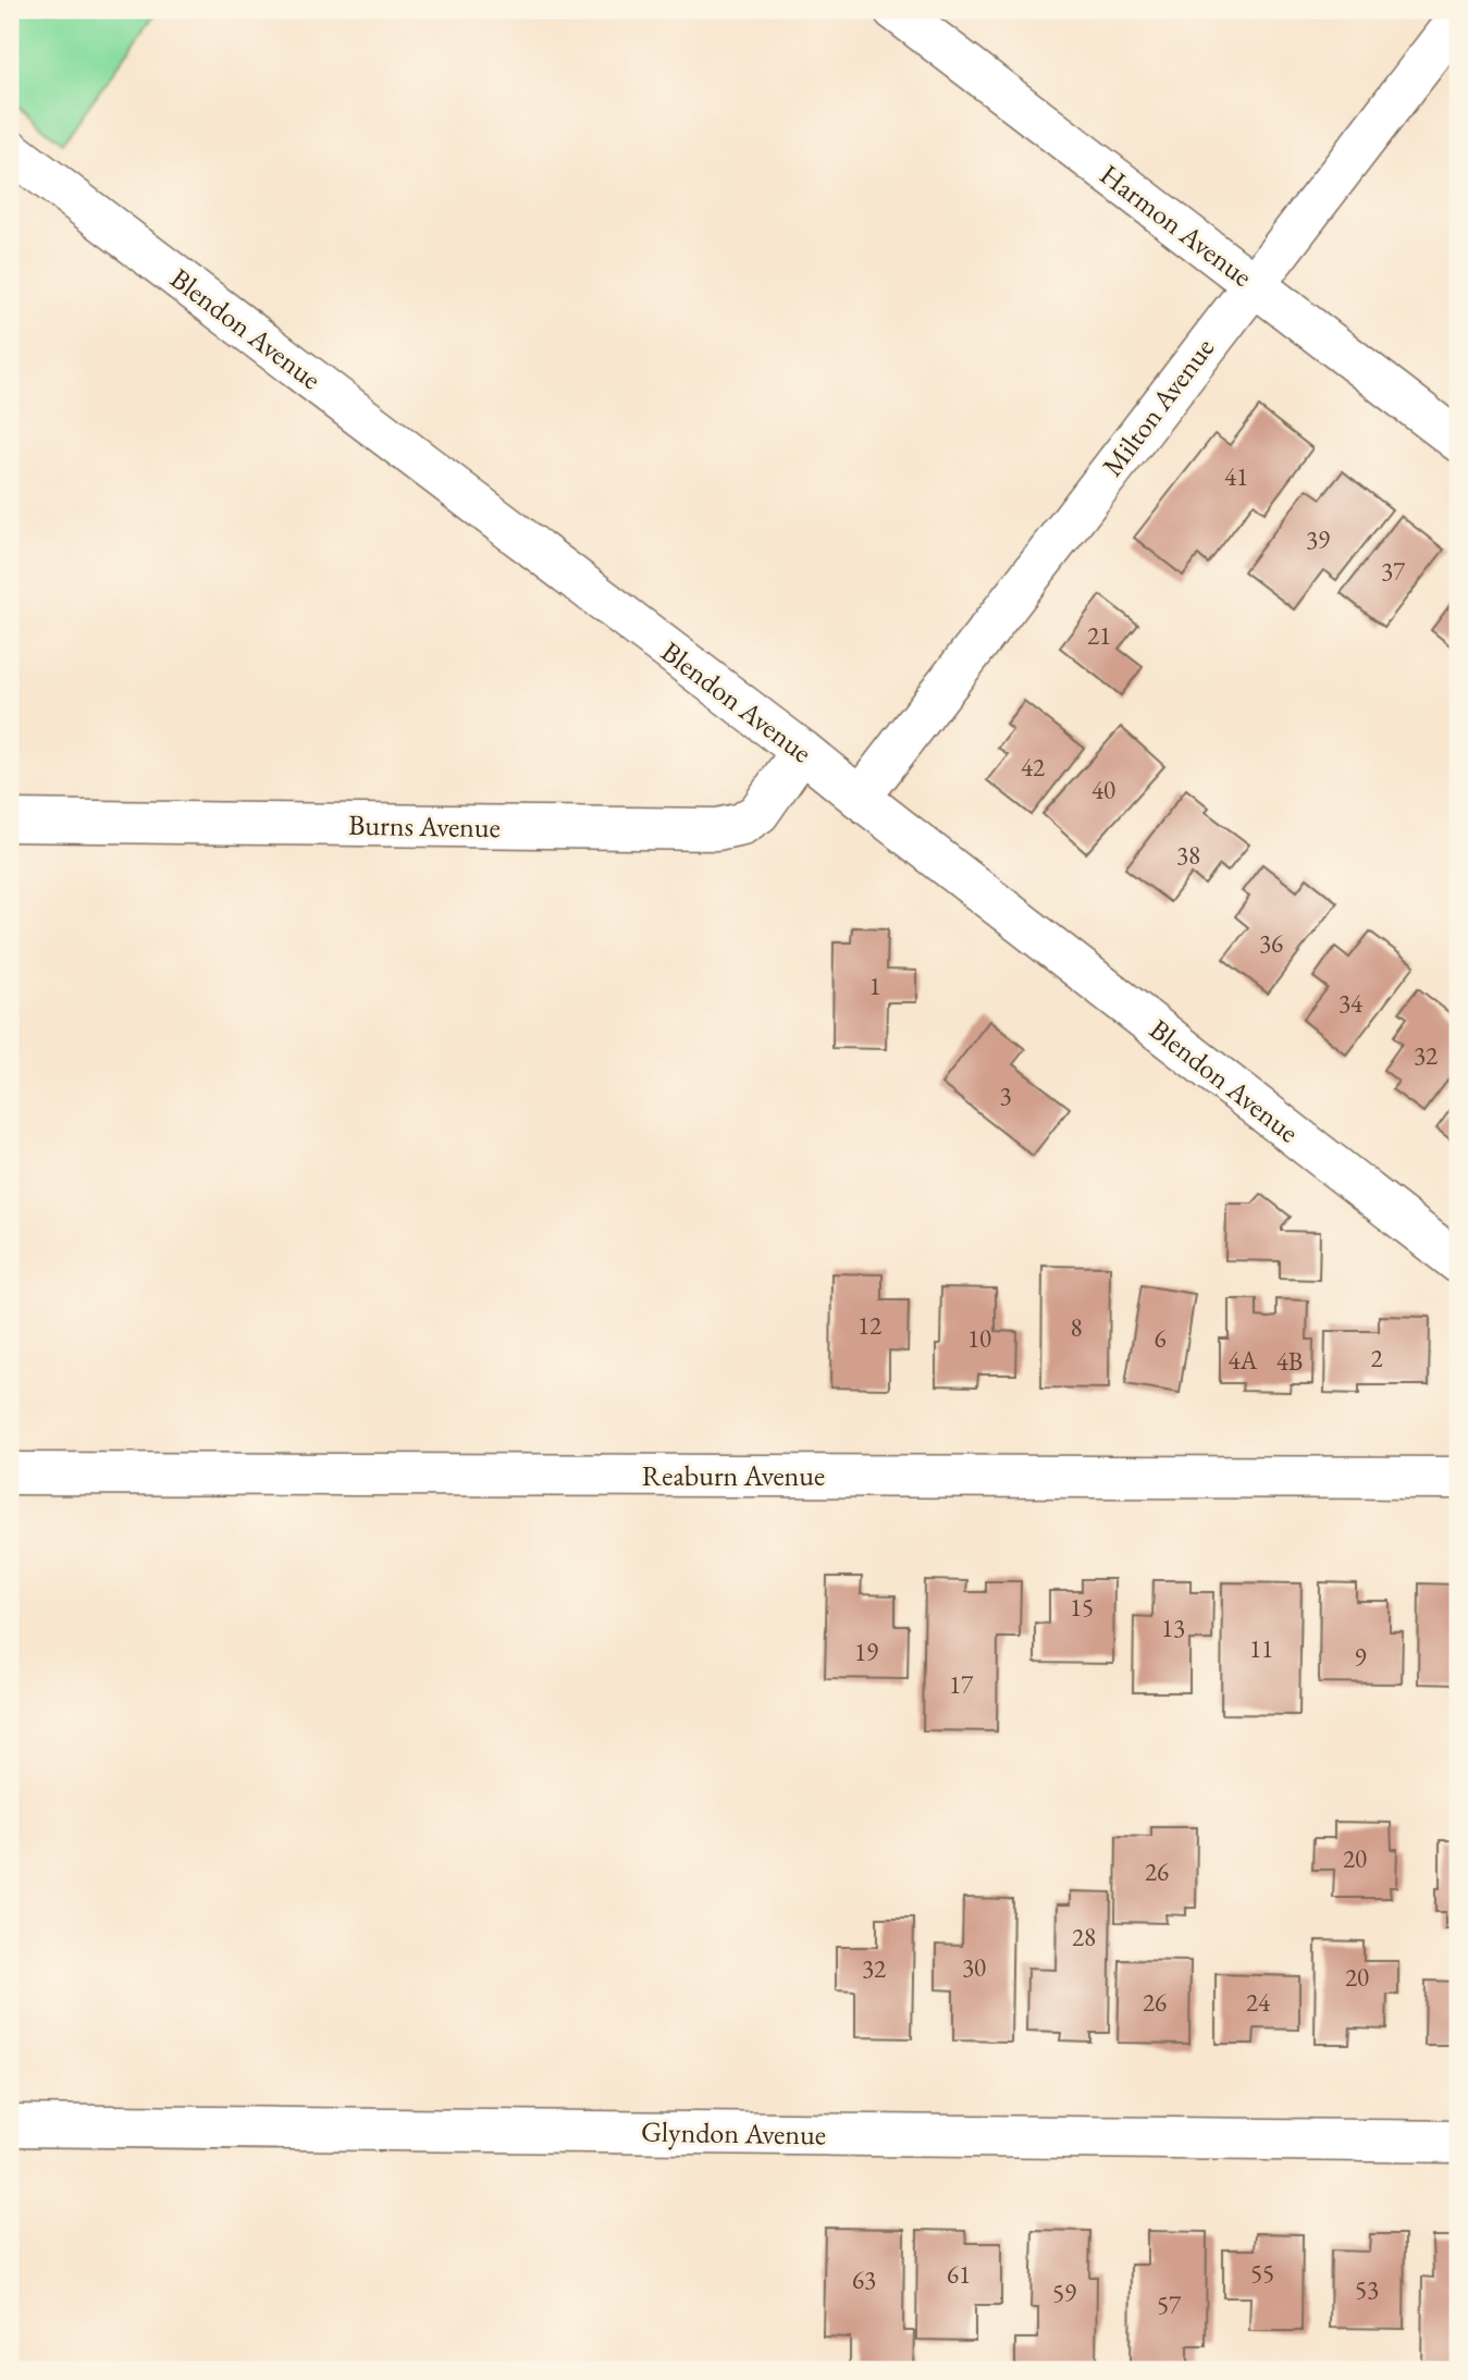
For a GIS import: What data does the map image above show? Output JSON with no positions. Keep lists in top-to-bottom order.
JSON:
{
  "streets": {
    "street": [
      "Harmon Avenue",
      "Blendon Avenue",
      "Milton Avenue",
      "Burns Avenue",
      "Reaburn Avenue",
      "Glyndon Avenue"
    ]
  },
  "crossings": [
    ["Harmon Avenue", "Milton Avenue"],
    ["Blendon Avenue", "Milton Avenue"],
    ["Blendon Avenue", "Burns Avenue"]
  ],
  "house_numbers": [
    "41",
    "39",
    "37",
    "21",
    "42",
    "40",
    "38",
    "36",
    "1",
    "34",
    "32",
    "3",
    "12",
    "8",
    "10",
    "6",
    "2",
    "4A",
    "4B",
    "15",
    "13",
    "11",
    "19",
    "9",
    "17",
    "20",
    "26",
    "28",
    "30",
    "32",
    "20",
    "26",
    "24",
    "55",
    "61",
    "63",
    "53",
    "59",
    "57"
  ]
}
